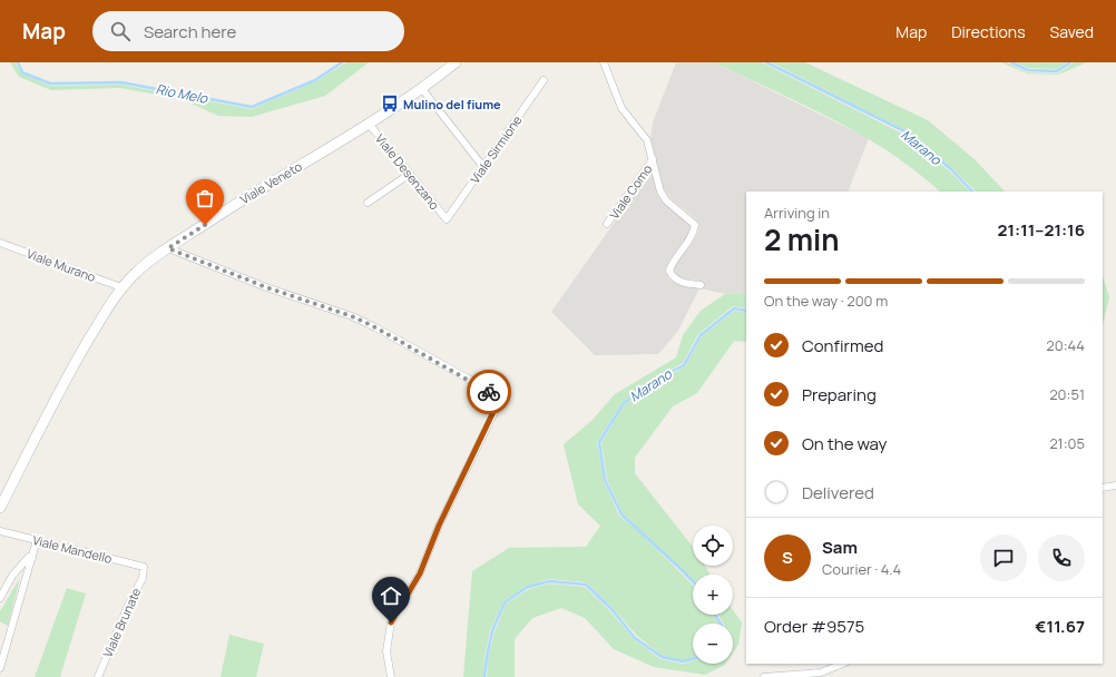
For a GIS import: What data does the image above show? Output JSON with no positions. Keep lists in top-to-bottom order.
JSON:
{
  "streets": {
    "main road": ["Viale Veneto"],
    "street": [
      "Viale Sirmione",
      "Viale Desenzano",
      "Viale Como",
      "Viale Murano",
      "Viale Mandello",
      "Viale Brunate"
    ]
  },
  "crossings": [
    ["Viale Sirmione", "Viale Desenzano"],
    ["Viale Desenzano", "Viale Veneto"],
    ["Viale Veneto", "Viale Murano"],
    ["Viale Mandello", "Viale Brunate"]
  ],
  "water": ["Rio Melo", "Marano"],
  "places": {
    "bus stop": ["Mulino del fiume"]
  },
  "page": {
    "header": "Map",
    "search": "Search here",
    "nav": ["Map", "Directions", "Saved"],
    "heading": ["2 min", "Arriving in", "21:11–21:16"],
    "panel": [
      "Sam",
      "Courier · 4.4",
      "Order #9575",
      "€11.67"
    ],
    "bar": "On the way · 200 m",
    "list": [
      ["Confirmed", "20:44"],
      ["Preparing", "20:51"],
      ["On the way", "21:05"],
      "Delivered"
    ],
    "map_buttons": ["+", "−"],
    "round": "S"
  }
}
